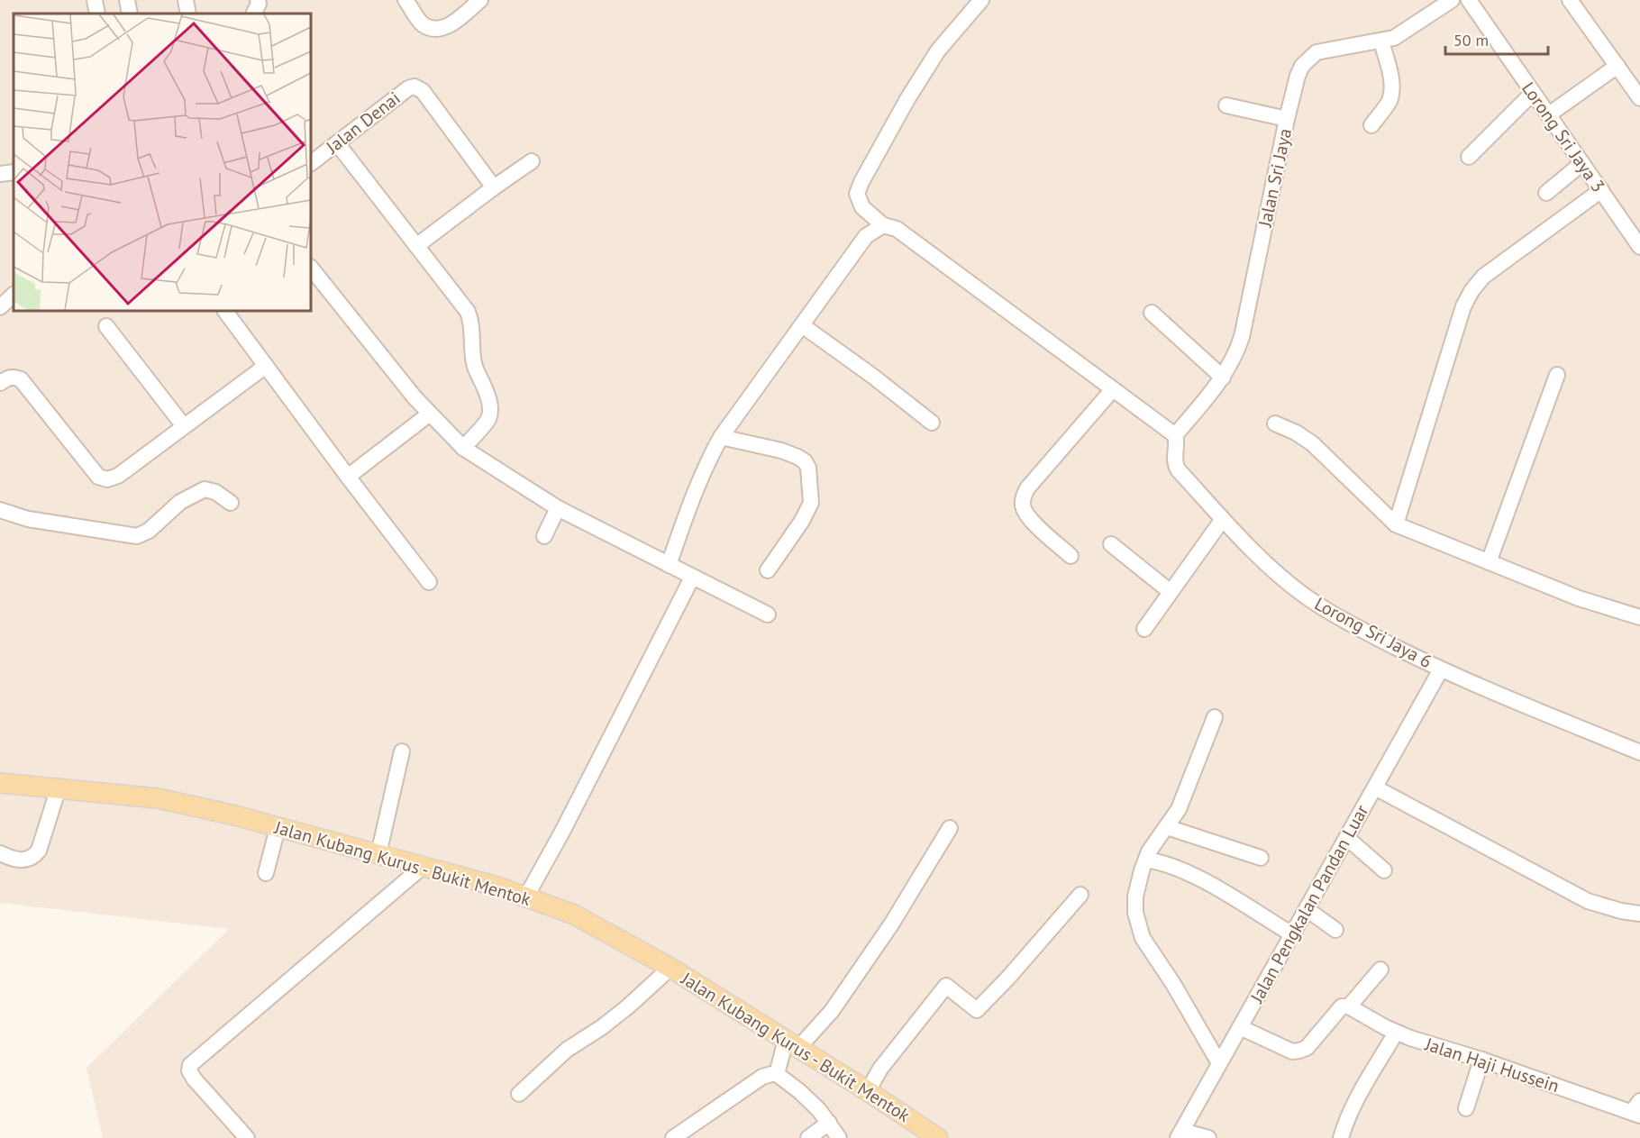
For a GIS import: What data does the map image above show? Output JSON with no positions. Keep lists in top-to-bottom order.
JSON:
{
  "streets": {
    "main road": ["Jalan Kubang Kurus - Bukit Mentok"],
    "street": [
      "Jalan Denai",
      "Lorong Sri Jaya 3",
      "Jalan Sri Jaya",
      "Lorong Sri Jaya 6",
      "Jalan Pengkalan Pandan Luar",
      "Jalan Haji Hussein"
    ]
  },
  "crossings": [
    ["Jalan Sri Jaya", "Lorong Sri Jaya 6"],
    ["Lorong Sri Jaya 6", "Jalan Pengkalan Pandan Luar"]
  ],
  "scale_bar": "50 m"
}
